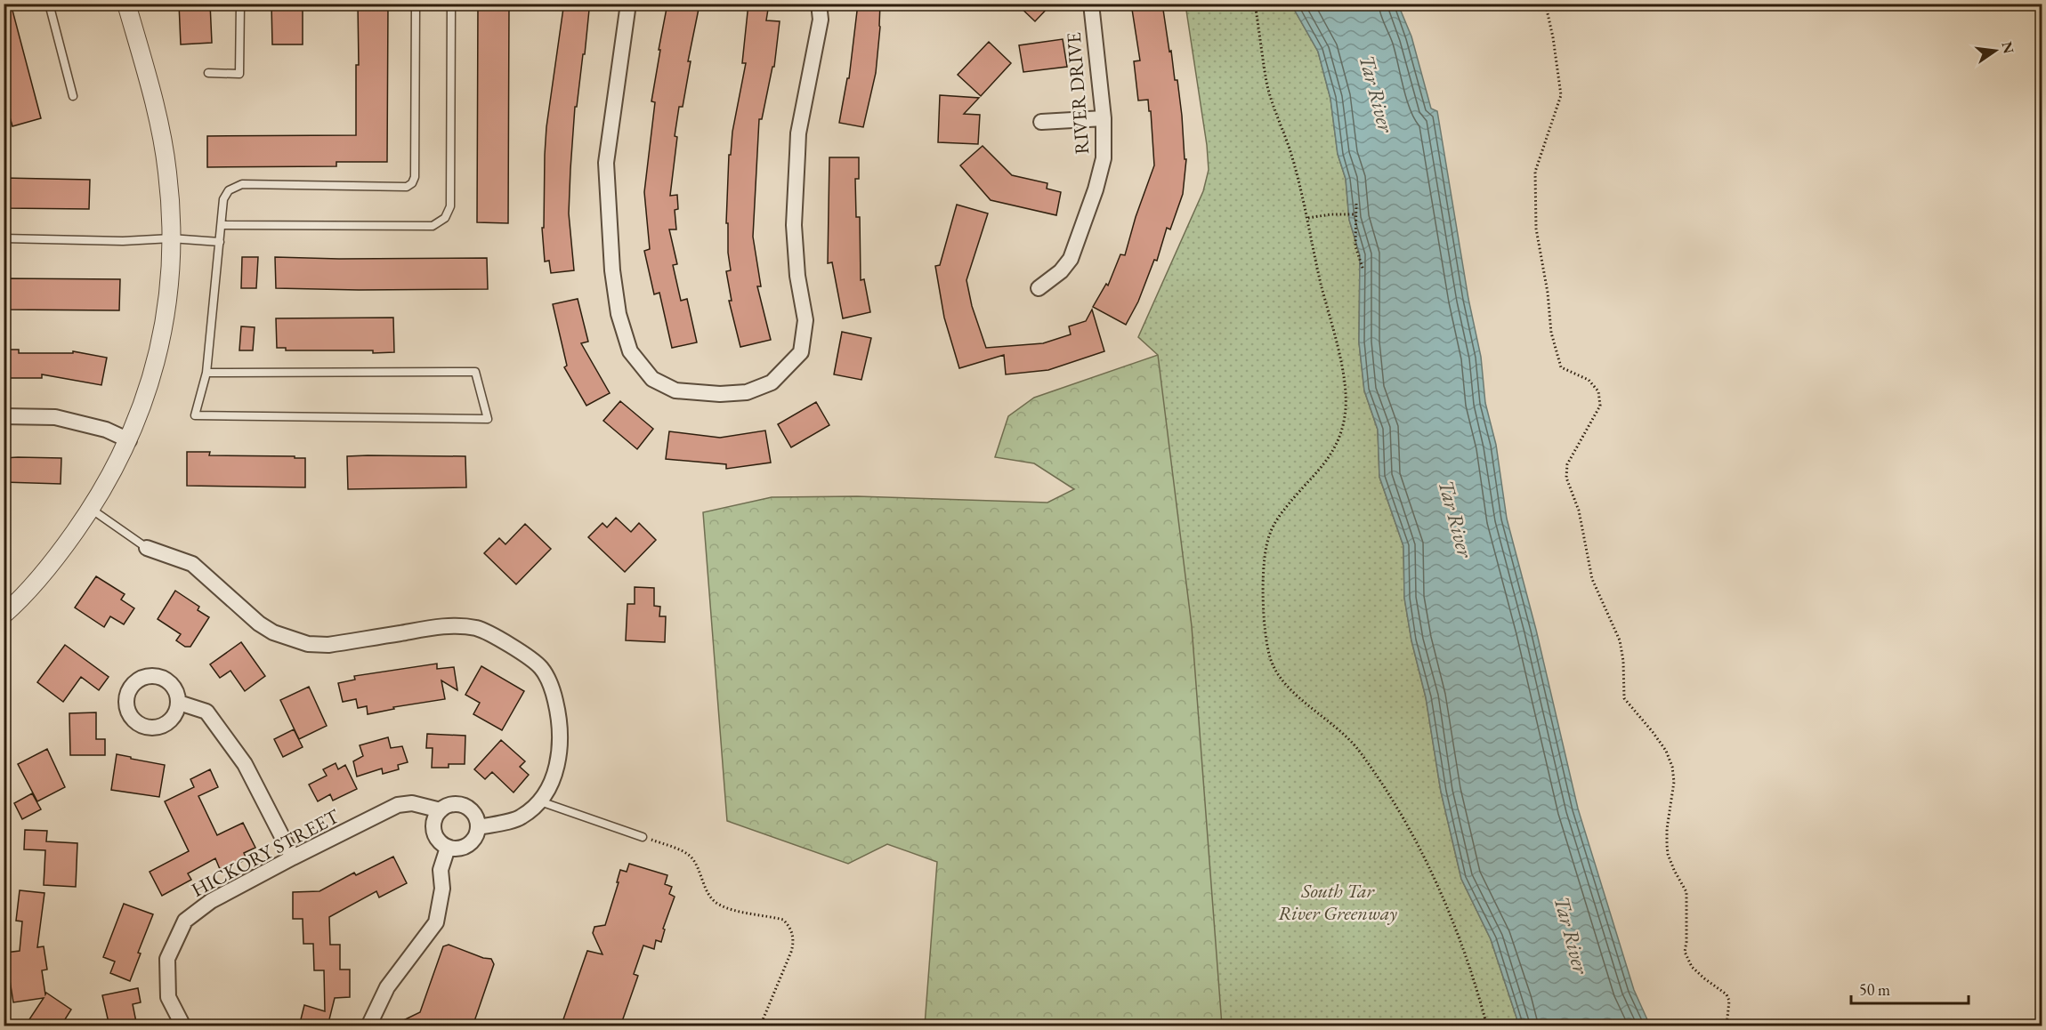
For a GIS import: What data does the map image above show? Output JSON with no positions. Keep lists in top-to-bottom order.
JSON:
{
  "streets": {
    "street": ["RIVER DRIVE", "HICKORY STREET"]
  },
  "water": ["Tar River"],
  "parks": ["South Tar River Greenway"],
  "scale_bar": "50 m",
  "north": "right"
}
